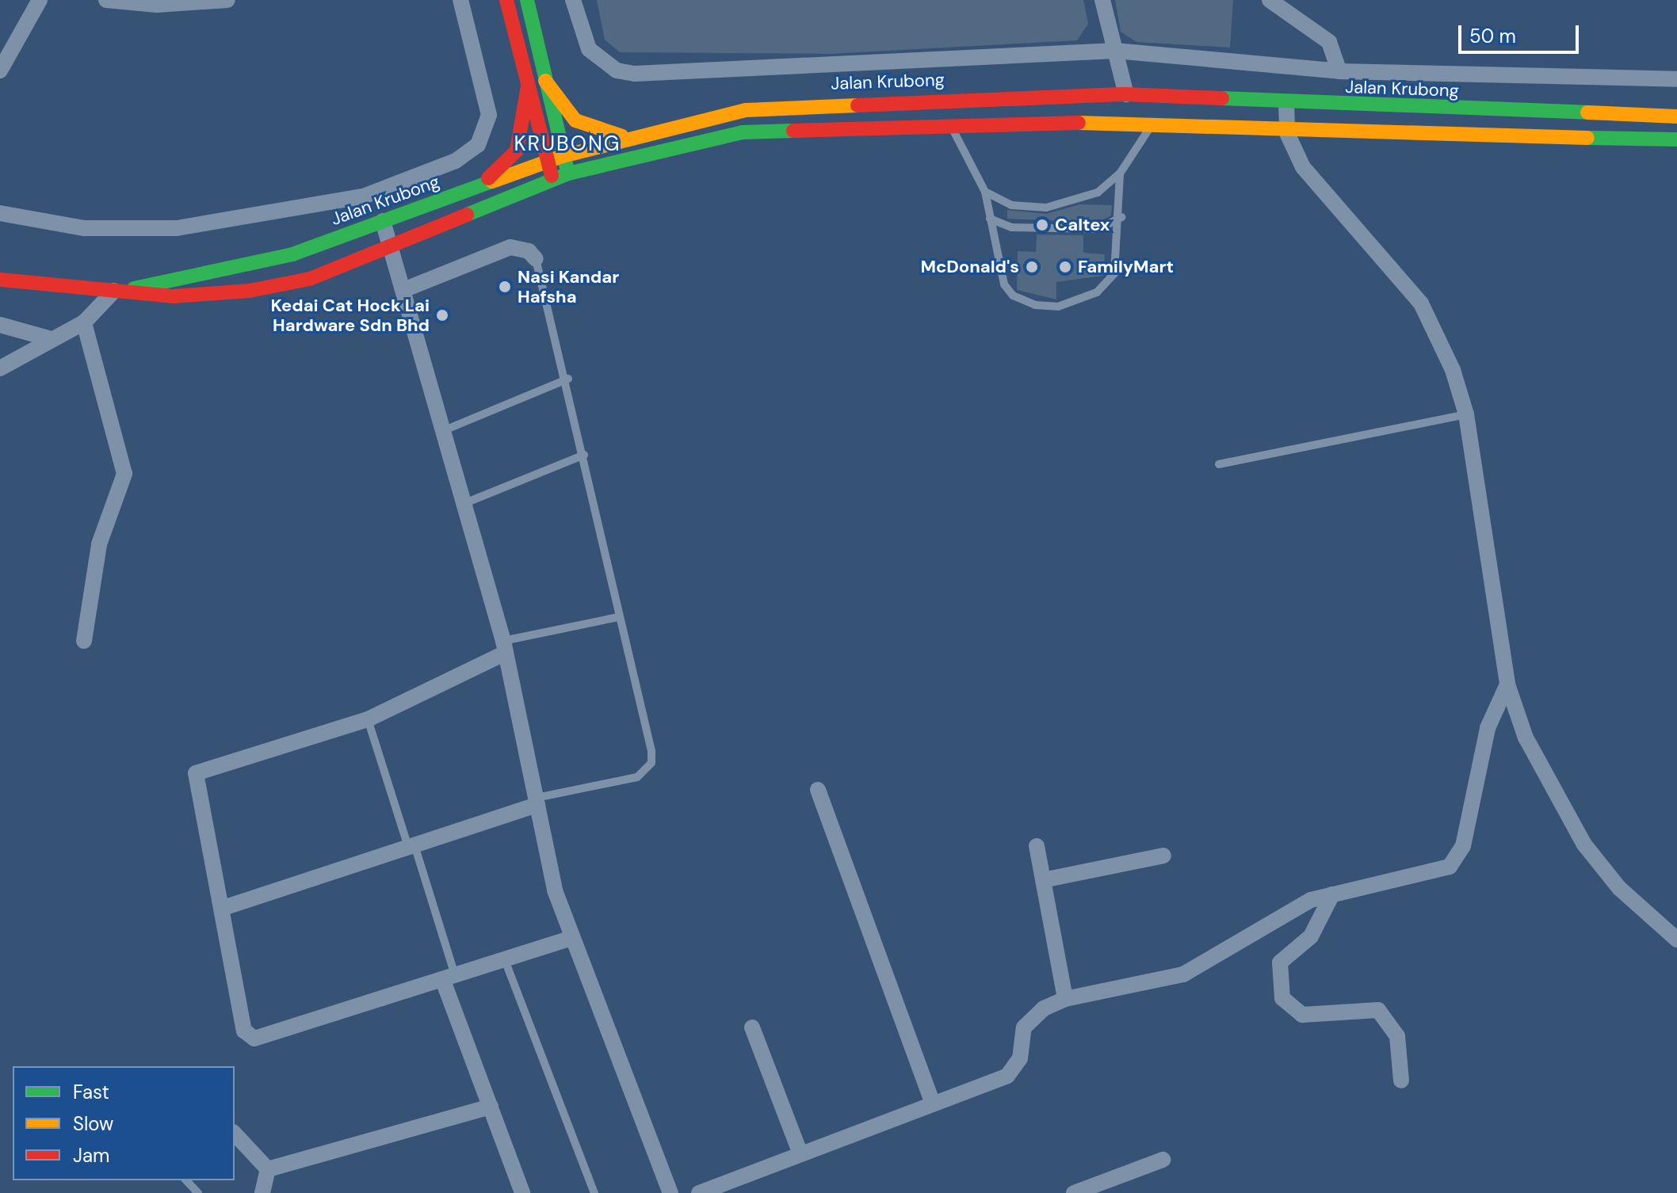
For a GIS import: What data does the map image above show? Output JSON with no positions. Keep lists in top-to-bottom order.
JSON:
{
  "streets": {
    "main road": ["Jalan Krubong"]
  },
  "districts": ["KRUBONG"],
  "places": [
    "Caltex",
    "McDonald's",
    "FamilyMart",
    "Nasi Kandar Hafsha",
    "Kedai Cat Hock Lai Hardware Sdn Bhd"
  ],
  "legend": ["Fast", "Slow", "Jam"],
  "scale_bar": "50 m"
}
